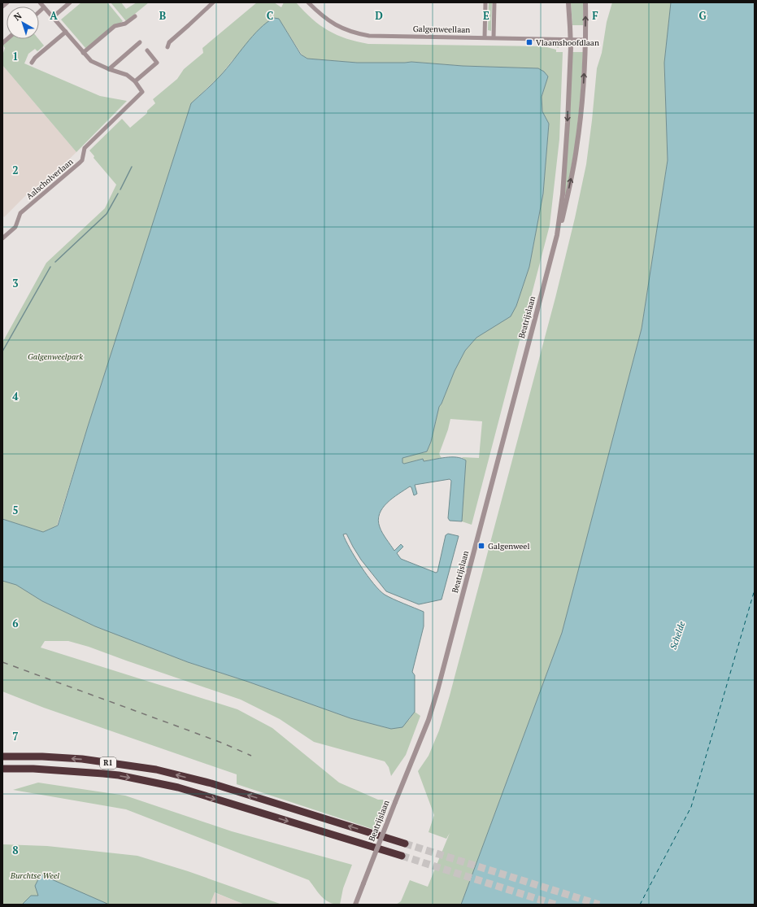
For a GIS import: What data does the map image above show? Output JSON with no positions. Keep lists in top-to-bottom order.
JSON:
{
  "streets": {
    "highway": ["R1"],
    "street": ["Galgenweellaan", "Aalscholverlaan", "Beatrijslaan"]
  },
  "crossings": [
    ["Galgenweellaan", "Beatrijslaan"]
  ],
  "water": ["Schelde"],
  "parks": ["Galgenweelpark", "Burchtse Weel"],
  "places": {
    "transit": ["Vlaamshoofdlaan", "Galgenweel"]
  },
  "north": "top left",
  "grid": {
    "columns": [
      "A",
      "B",
      "C",
      "D",
      "E",
      "F",
      "G"
    ],
    "rows": [
      "1",
      "2",
      "3",
      "4",
      "5",
      "6",
      "7",
      "8"
    ]
  }
}
